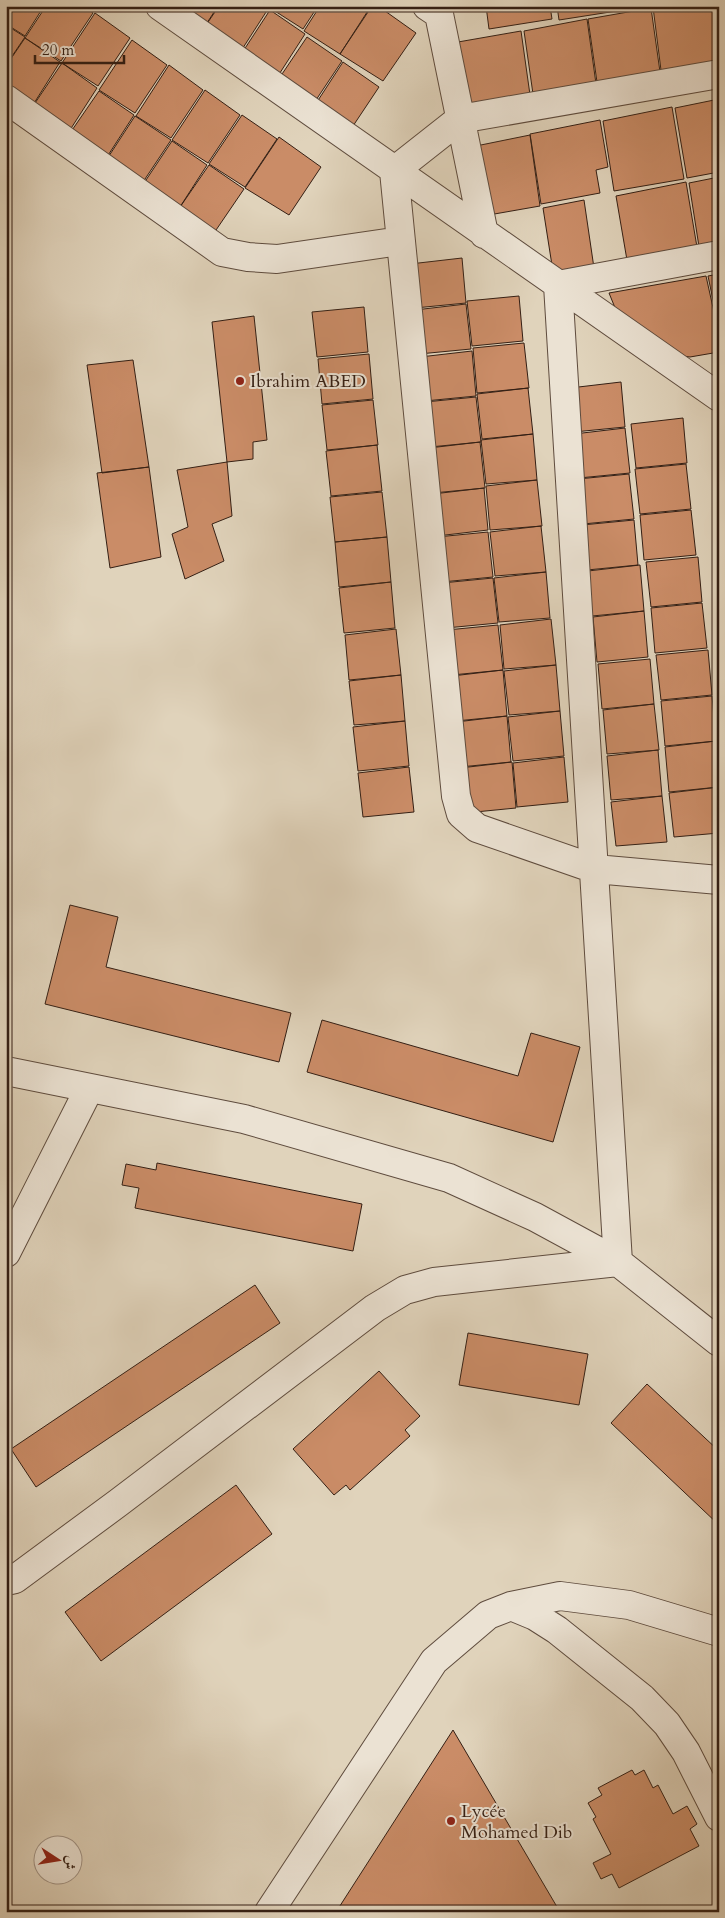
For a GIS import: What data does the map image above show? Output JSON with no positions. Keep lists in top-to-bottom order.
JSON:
{
  "places": ["Ibrahim ABED", "Lycée Mohamed Dib"],
  "scale_bar": "20 m",
  "north": "right"
}
